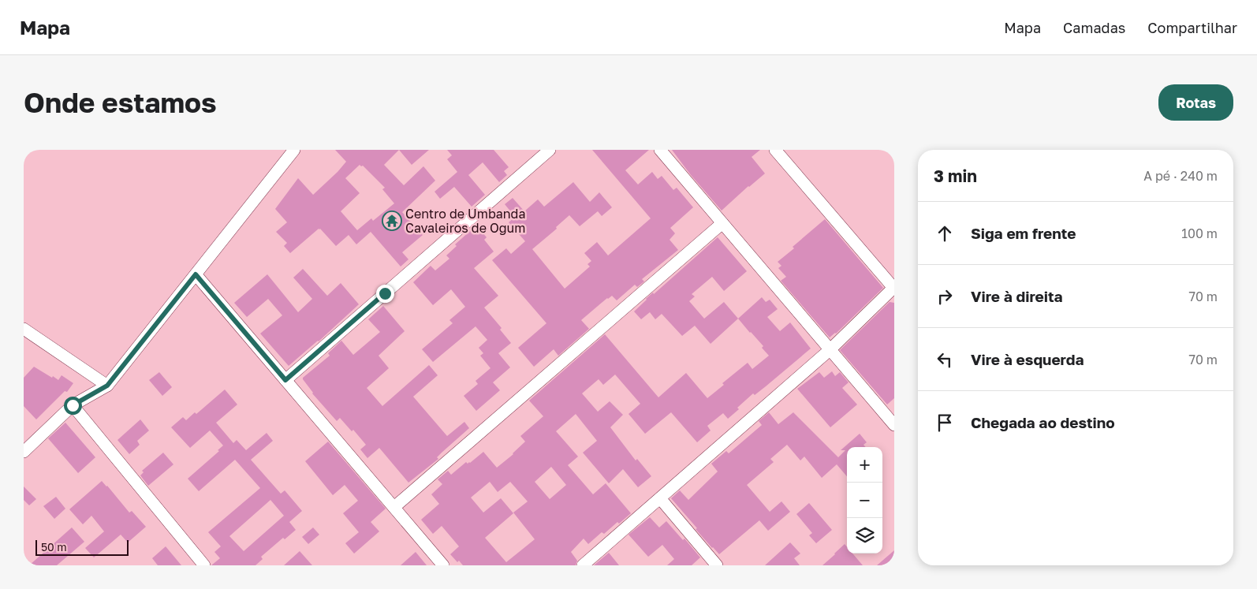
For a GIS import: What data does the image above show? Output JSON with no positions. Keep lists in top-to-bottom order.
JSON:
{
  "places": {
    "temple": ["Centro de Umbanda Cavaleiros de Ogum"]
  },
  "scale_bar": "50 m",
  "page": {
    "header": "Mapa",
    "nav": ["Mapa", "Camadas", "Compartilhar"],
    "buttons": "Rotas",
    "title": "Onde estamos",
    "heading": ["3 min", "A pé · 240 m"],
    "list": [
      ["Siga em frente", "100 m"],
      ["Vire à direita", "70 m"],
      ["Vire à esquerda", "70 m"],
      "Chegada ao destino"
    ],
    "map_buttons": ["+", "−"],
    "scale": "50 m"
  }
}
